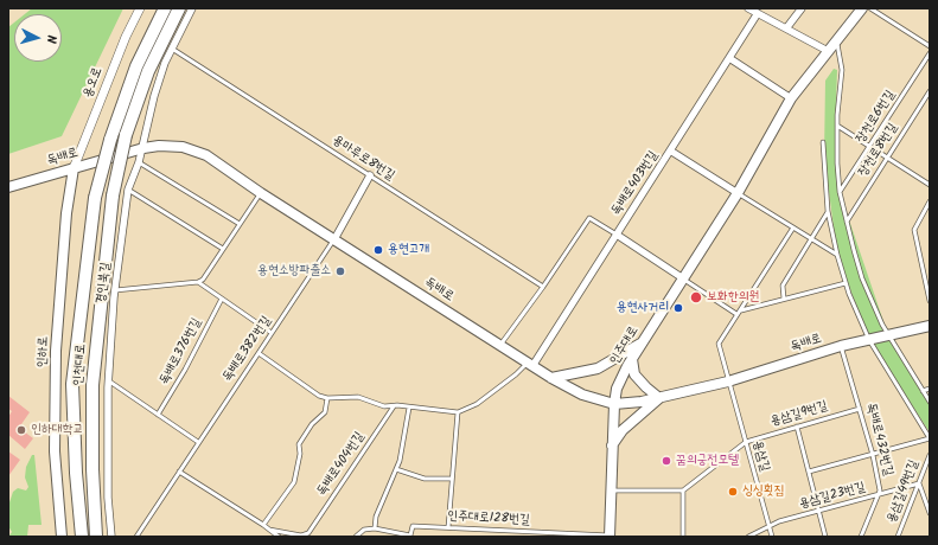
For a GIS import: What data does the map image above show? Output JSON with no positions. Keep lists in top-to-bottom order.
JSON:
{
  "streets": {
    "highway": ["인천대로"],
    "main road": ["독배로", "인주대로", "인하로"],
    "street": ["용오로", "독배로403번길", "경인북길"],
    "lane": [
      "장천로6번길",
      "장천로8번길",
      "용마루로8번길",
      "독배로382번길",
      "독배로376번길",
      "용삼길9번길",
      "독배로432번길",
      "용삼길",
      "독배로404번길",
      "용삼길49번길",
      "용삼길23번길",
      "인주대로128번길"
    ]
  },
  "crossings": [
    ["용오로", "독배로"],
    ["용오로", "인하로"],
    ["독배로", "독배로403번길"],
    ["독배로", "경인북길"],
    ["독배로", "인주대로"],
    ["독배로", "독배로382번길"],
    ["독배로", "인하로"],
    ["독배로", "독배로432번길"],
    ["독배로", "용삼길"],
    ["용마루로8번길", "경인북길"],
    ["인주대로", "인주대로128번길"],
    ["용삼길9번길", "독배로432번길"],
    ["용삼길9번길", "용삼길"],
    ["독배로432번길", "용삼길23번길"],
    ["용삼길", "용삼길23번길"],
    ["용삼길49번길", "용삼길23번길"]
  ],
  "places": [
    "용현고개",
    "용현소방파출소",
    "보화한의원",
    "용현사거리",
    "인하대학교",
    "꿈의궁전모텔",
    "싱싱횟집"
  ],
  "north": "right"
}
